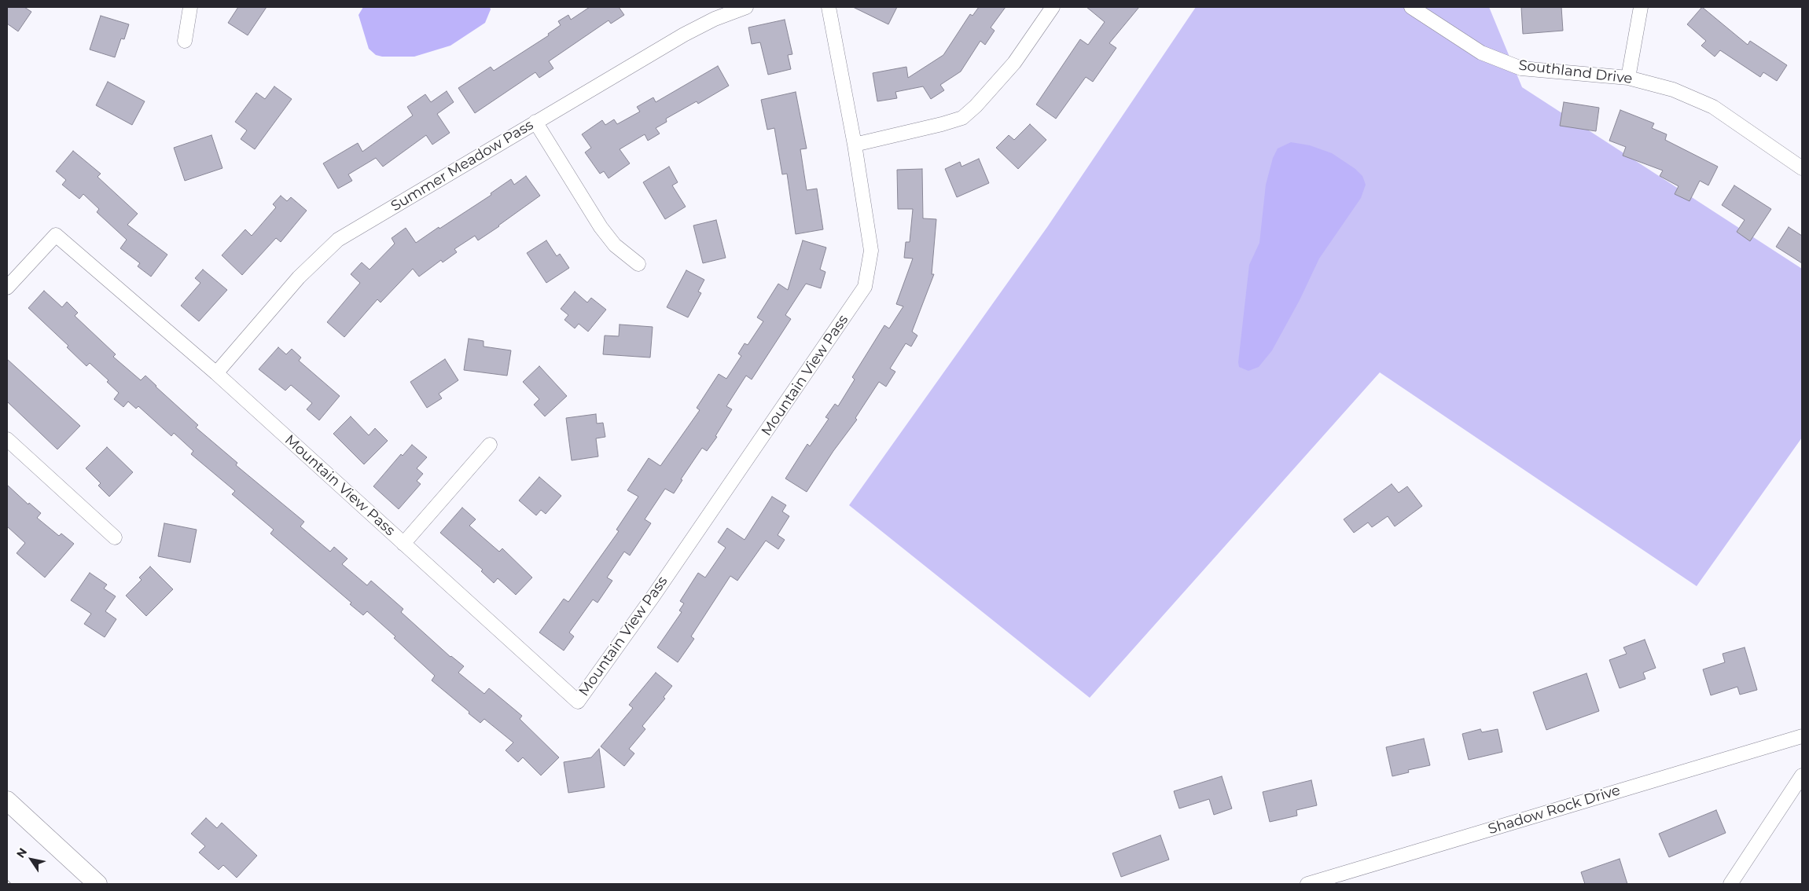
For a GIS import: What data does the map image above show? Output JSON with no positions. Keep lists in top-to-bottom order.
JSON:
{
  "streets": {
    "street": [
      "Southland Drive",
      "Summer Meadow Pass",
      "Mountain View Pass",
      "Shadow Rock Drive"
    ]
  },
  "crossings": [
    ["Summer Meadow Pass", "Mountain View Pass"]
  ],
  "north": "top left"
}
